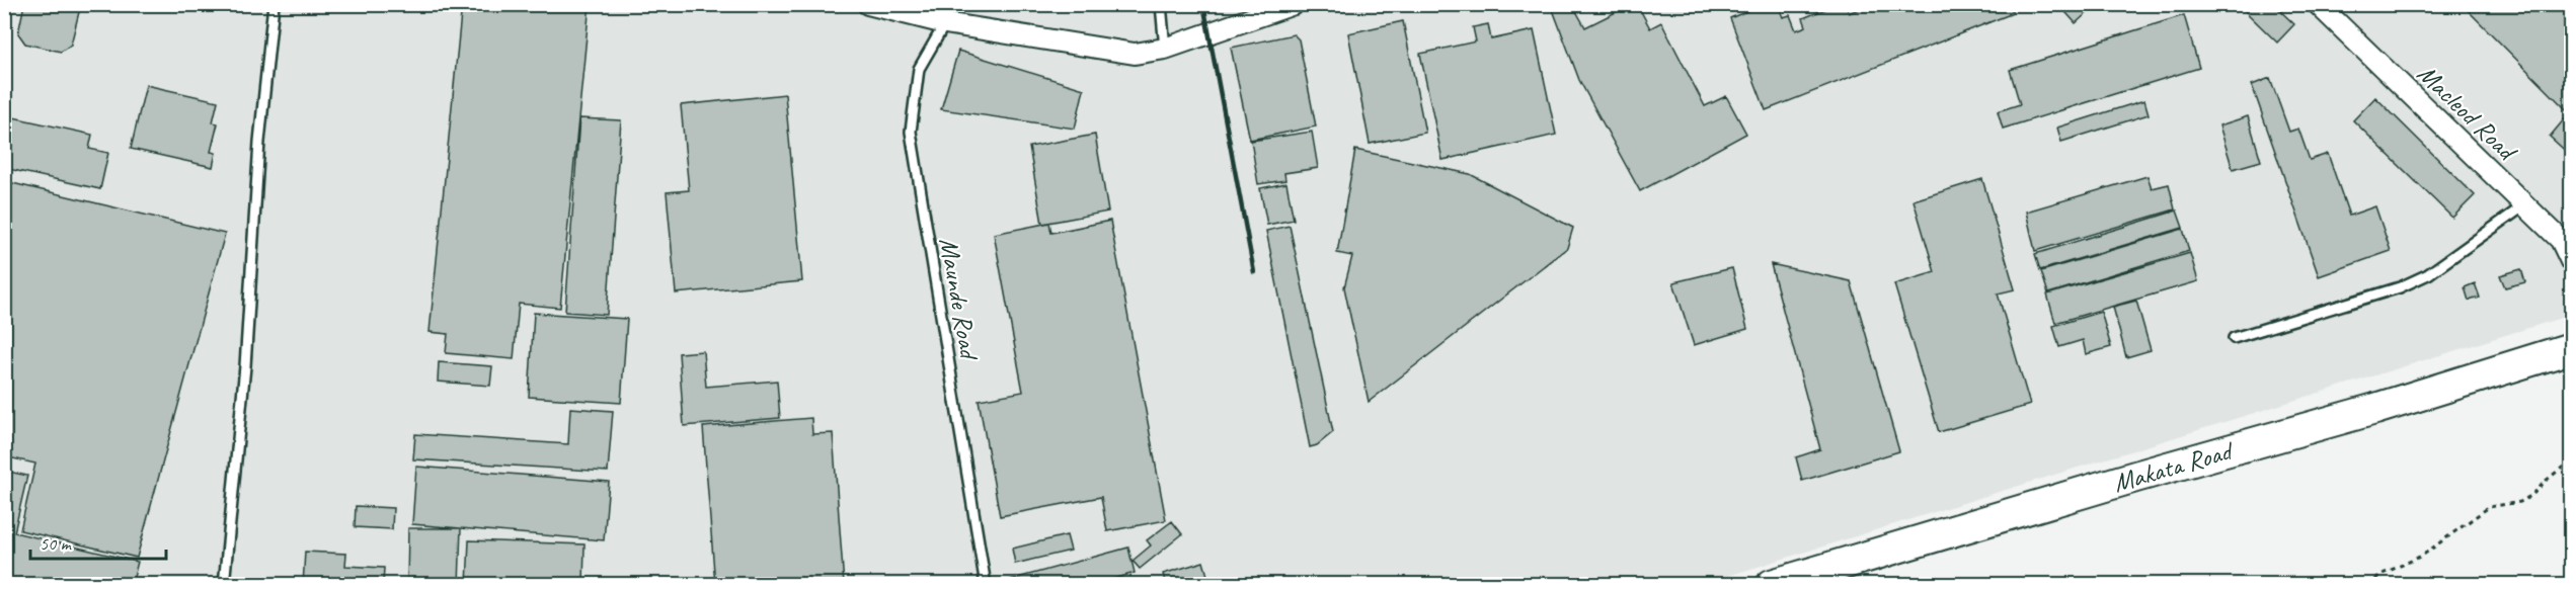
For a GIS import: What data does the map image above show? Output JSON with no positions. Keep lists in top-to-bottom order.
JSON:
{
  "streets": {
    "main road": ["Makata Road"],
    "street": ["Macleod Road"],
    "lane": ["Maunde Road"]
  },
  "scale_bar": "50 m"
}
